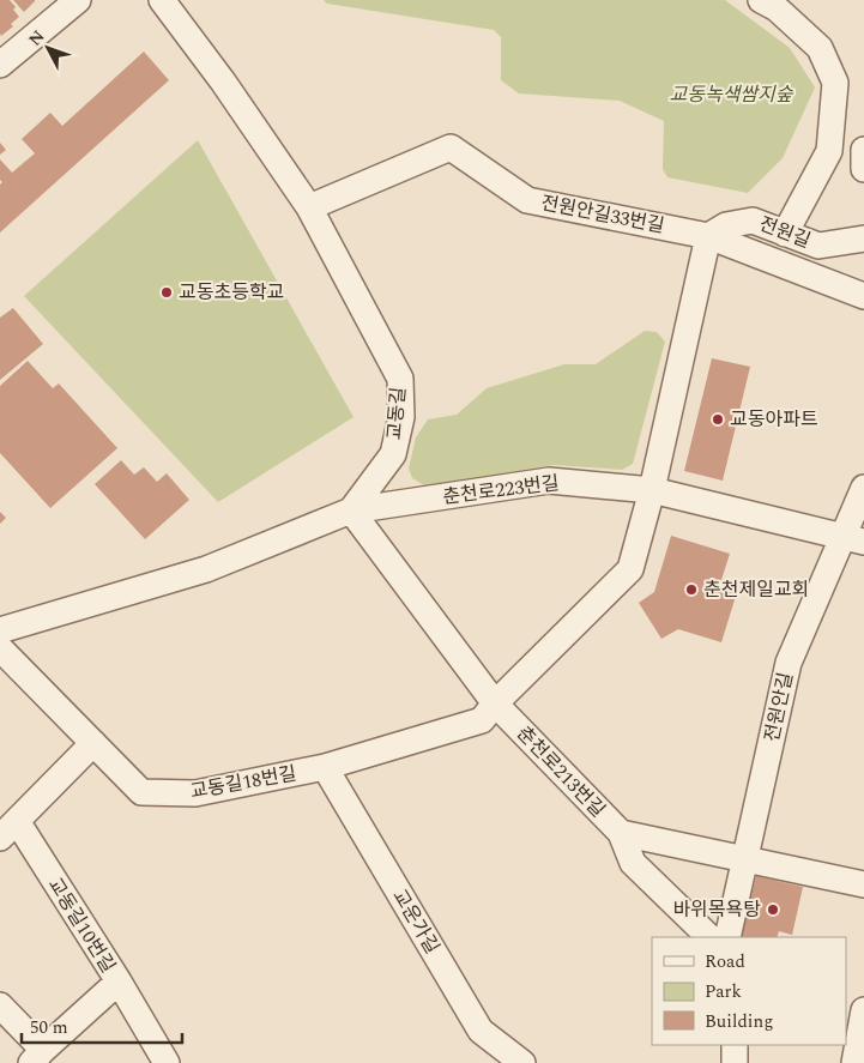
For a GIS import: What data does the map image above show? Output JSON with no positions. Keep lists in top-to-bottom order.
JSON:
{
  "streets": {
    "street": [
      "전원안길33번길",
      "전원길",
      "교동길",
      "춘천로223번길",
      "전원안길",
      "춘천로213번길",
      "교동길18번길",
      "교운가길",
      "교동길10번길"
    ]
  },
  "crossings": [
    ["전원안길33번길", "전원길"],
    ["전원안길33번길", "교동길"],
    ["교동길", "춘천로223번길"],
    ["교동길", "춘천로213번길"],
    ["춘천로223번길", "전원안길"],
    ["춘천로223번길", "춘천로213번길"],
    ["전원안길", "춘천로213번길"],
    ["춘천로213번길", "교동길18번길"],
    ["교동길18번길", "교운가길"],
    ["교동길18번길", "교동길10번길"]
  ],
  "parks": ["교동녹색쌈지숲"],
  "places": [
    "교동초등학교",
    "교동아파트",
    "춘천제일교회",
    "바위목욕탕"
  ],
  "legend": ["Road", "Park", "Building"],
  "scale_bar": "50 m",
  "north": "top left"
}
